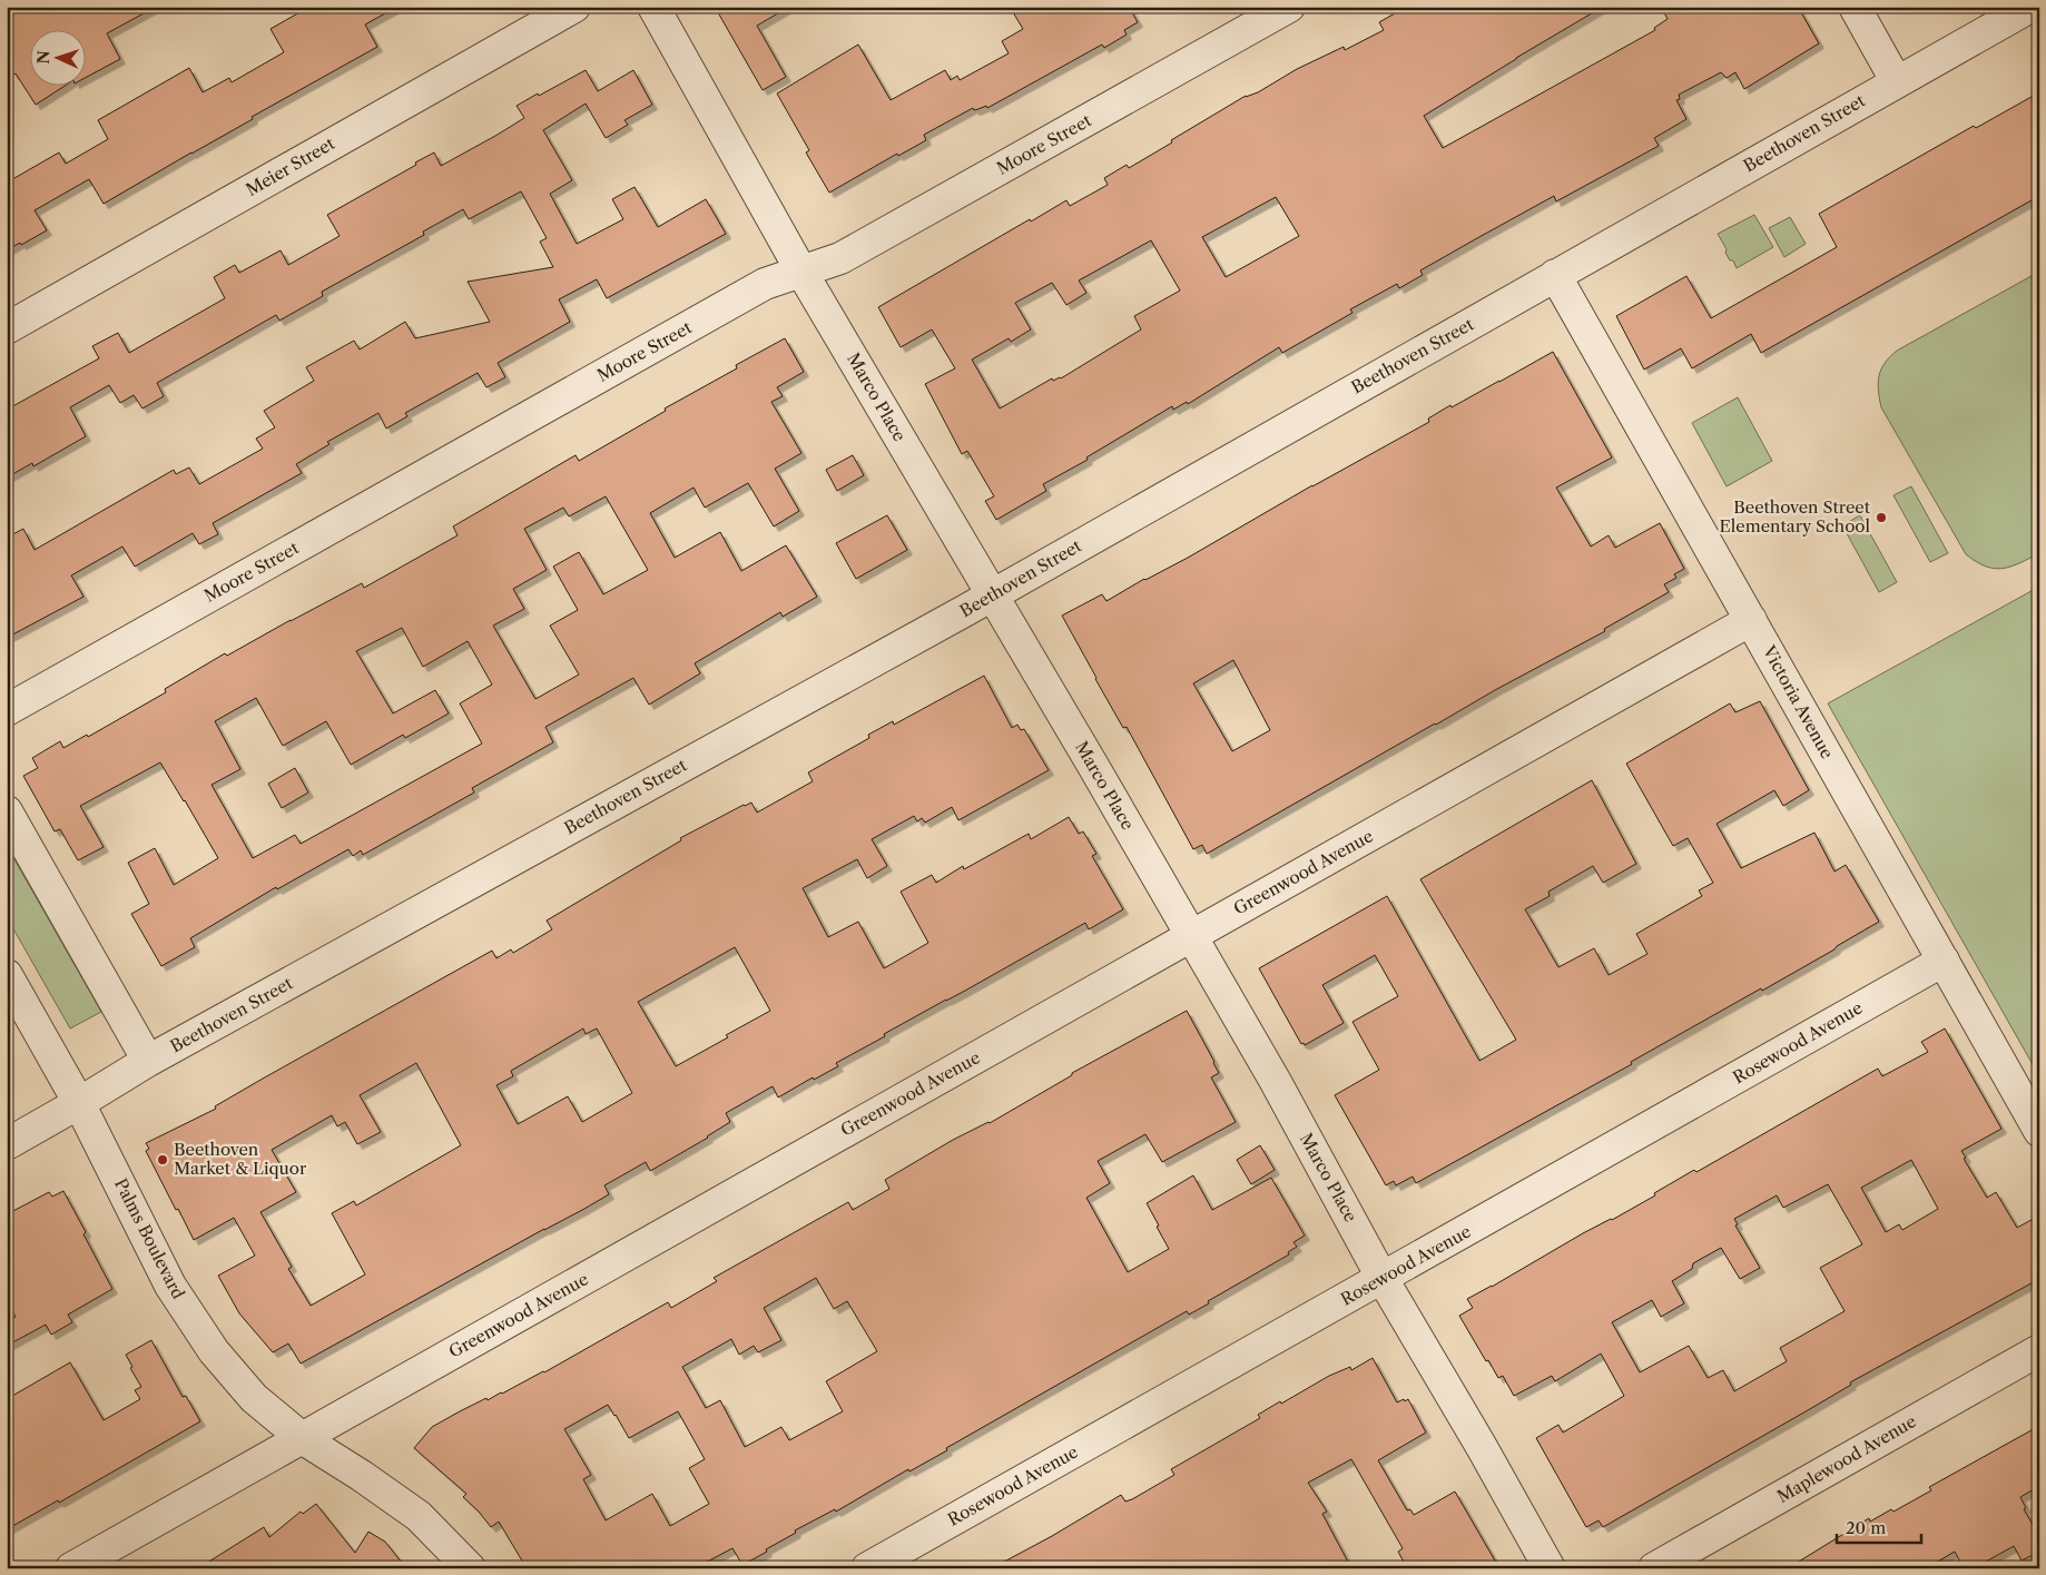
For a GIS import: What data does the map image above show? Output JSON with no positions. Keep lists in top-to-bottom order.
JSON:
{
  "streets": {
    "street": [
      "Beethoven Street",
      "Moore Street",
      "Meier Street",
      "Marco Place",
      "Victoria Avenue",
      "Greenwood Avenue",
      "Rosewood Avenue",
      "Palms Boulevard",
      "Maplewood Avenue"
    ]
  },
  "crossings": [
    ["Beethoven Street", "Marco Place"],
    ["Beethoven Street", "Victoria Avenue"],
    ["Beethoven Street", "Palms Boulevard"],
    ["Moore Street", "Marco Place"],
    ["Marco Place", "Greenwood Avenue"],
    ["Marco Place", "Rosewood Avenue"],
    ["Victoria Avenue", "Greenwood Avenue"],
    ["Victoria Avenue", "Rosewood Avenue"],
    ["Greenwood Avenue", "Palms Boulevard"]
  ],
  "places": ["Beethoven Street Elementary School", "Beethoven Market & Liquor"],
  "scale_bar": "20 m",
  "north": "left"
}
